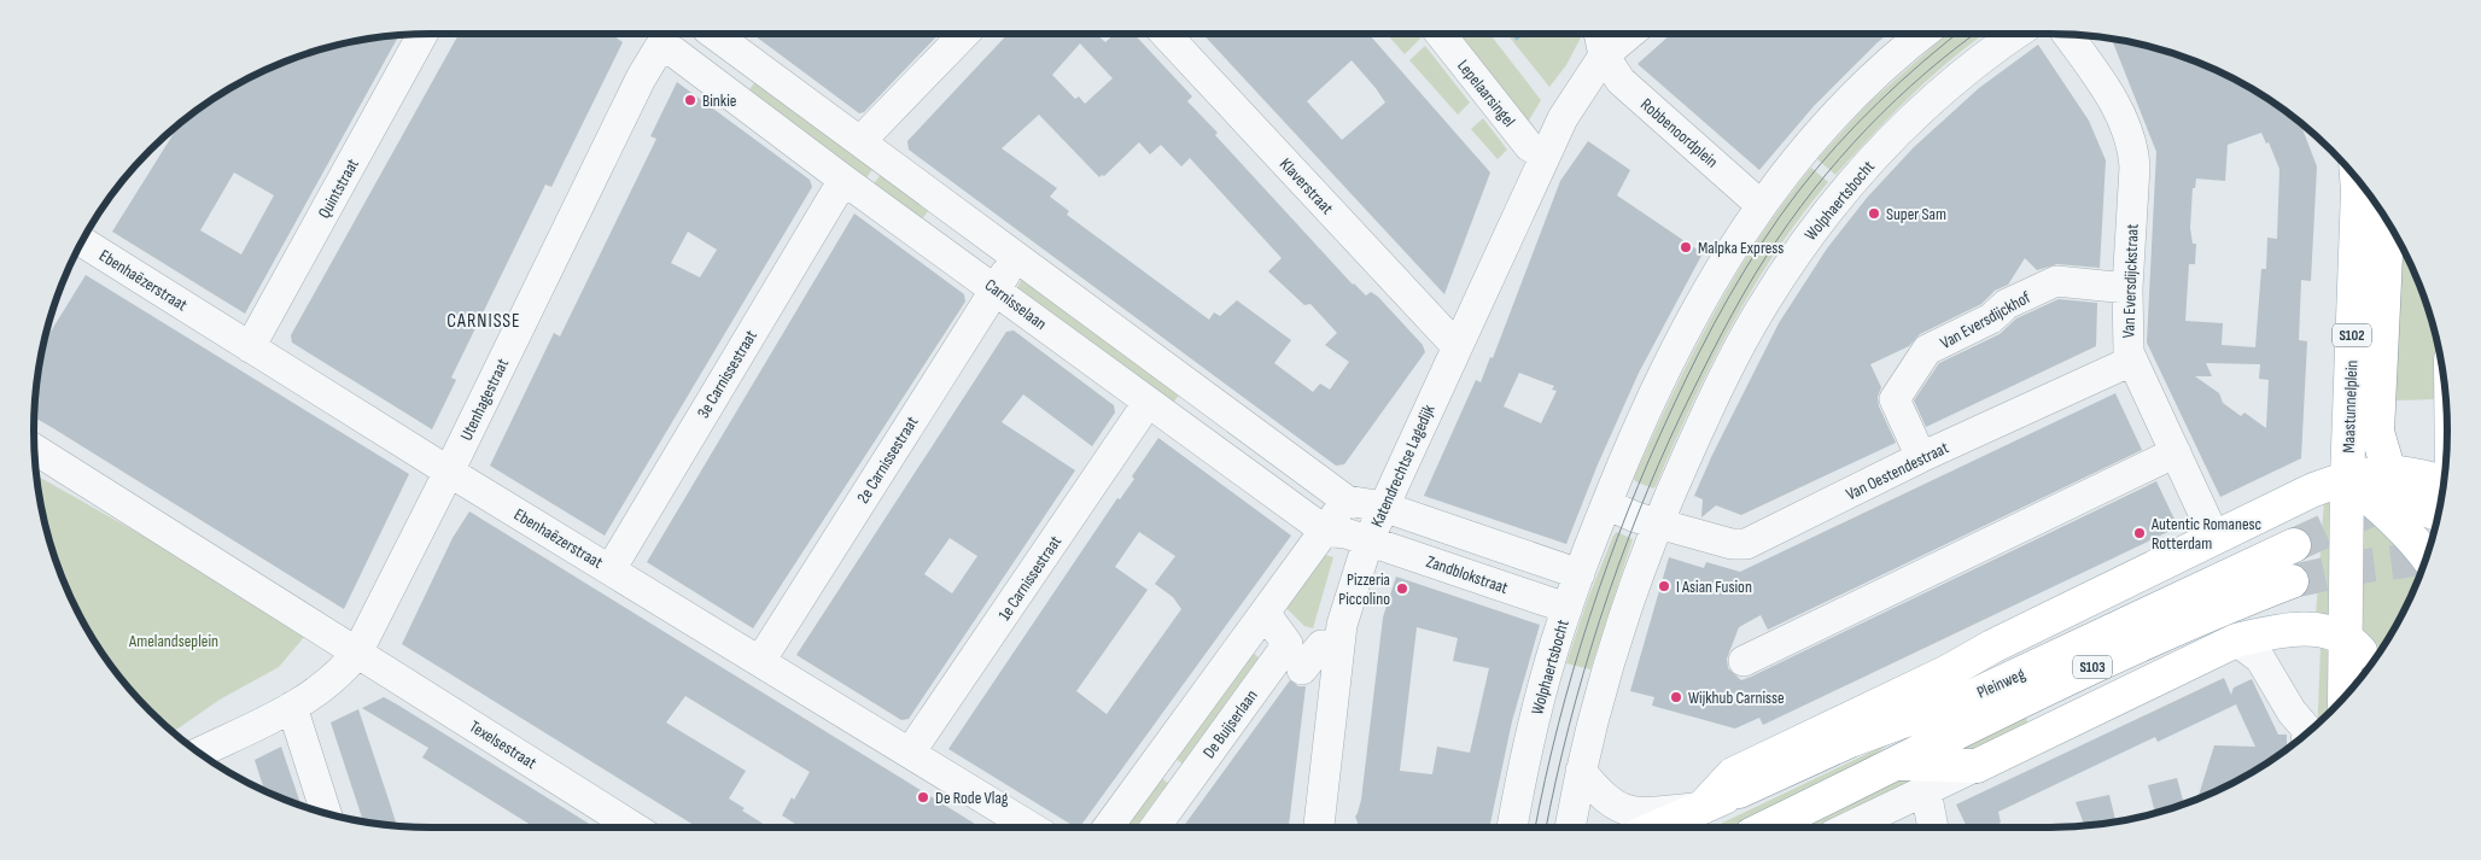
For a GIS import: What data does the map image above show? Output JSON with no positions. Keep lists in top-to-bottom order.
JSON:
{
  "streets": {
    "main road": [
      "S102",
      "Maastunnelplein",
      "S103",
      "Pleinweg"
    ],
    "street": [
      "Lepelaarsingel",
      "Robbenoordplein",
      "Klaverstraat",
      "Quintstraat",
      "Wolphaertsbocht",
      "Ebenhaëzerstraat",
      "Van Eversdijckstraat",
      "Carnisselaan",
      "Van Eversdijckhof",
      "3e Carnissestraat",
      "Utenhagestraat",
      "2e Carnissestraat",
      "Katendrechtse Lagedijk",
      "Van Oestendestraat",
      "Zandblokstraat",
      "1e Carnissestraat",
      "De Buijserlaan",
      "Texelsestraat"
    ]
  },
  "crossings": [
    ["Lepelaarsingel", "Katendrechtse Lagedijk"],
    ["Robbenoordplein", "Wolphaertsbocht"],
    ["Robbenoordplein", "Katendrechtse Lagedijk"],
    ["Klaverstraat", "Katendrechtse Lagedijk"],
    ["Quintstraat", "Ebenhaëzerstraat"],
    ["Wolphaertsbocht", "Van Oestendestraat"],
    ["Wolphaertsbocht", "Zandblokstraat"],
    ["Wolphaertsbocht", "Pleinweg"],
    ["Ebenhaëzerstraat", "3e Carnissestraat"],
    ["Ebenhaëzerstraat", "Utenhagestraat"],
    ["Ebenhaëzerstraat", "2e Carnissestraat"],
    ["Ebenhaëzerstraat", "1e Carnissestraat"],
    ["Van Eversdijckstraat", "Van Eversdijckhof"],
    ["Van Eversdijckstraat", "Maastunnelplein"],
    ["Van Eversdijckstraat", "Van Oestendestraat"],
    ["Van Eversdijckstraat", "Pleinweg"],
    ["Carnisselaan", "3e Carnissestraat"],
    ["Carnisselaan", "Utenhagestraat"],
    ["Carnisselaan", "2e Carnissestraat"],
    ["Carnisselaan", "Katendrechtse Lagedijk"],
    ["Carnisselaan", "Zandblokstraat"],
    ["Carnisselaan", "1e Carnissestraat"],
    ["Van Eversdijckhof", "Van Oestendestraat"],
    ["Utenhagestraat", "Texelsestraat"],
    ["Maastunnelplein", "Pleinweg"],
    ["Katendrechtse Lagedijk", "Zandblokstraat"]
  ],
  "districts": ["CARNISSE"],
  "parks": ["Amelandseplein"],
  "places": [
    "Binkie",
    "Super Sam",
    "Malpka Express",
    "Autentic Romanesc Rotterdam",
    "I Asian Fusion",
    "Pizzeria Piccolino",
    "Wijkhub Carnisse",
    "De Rode Vlag"
  ]
}
